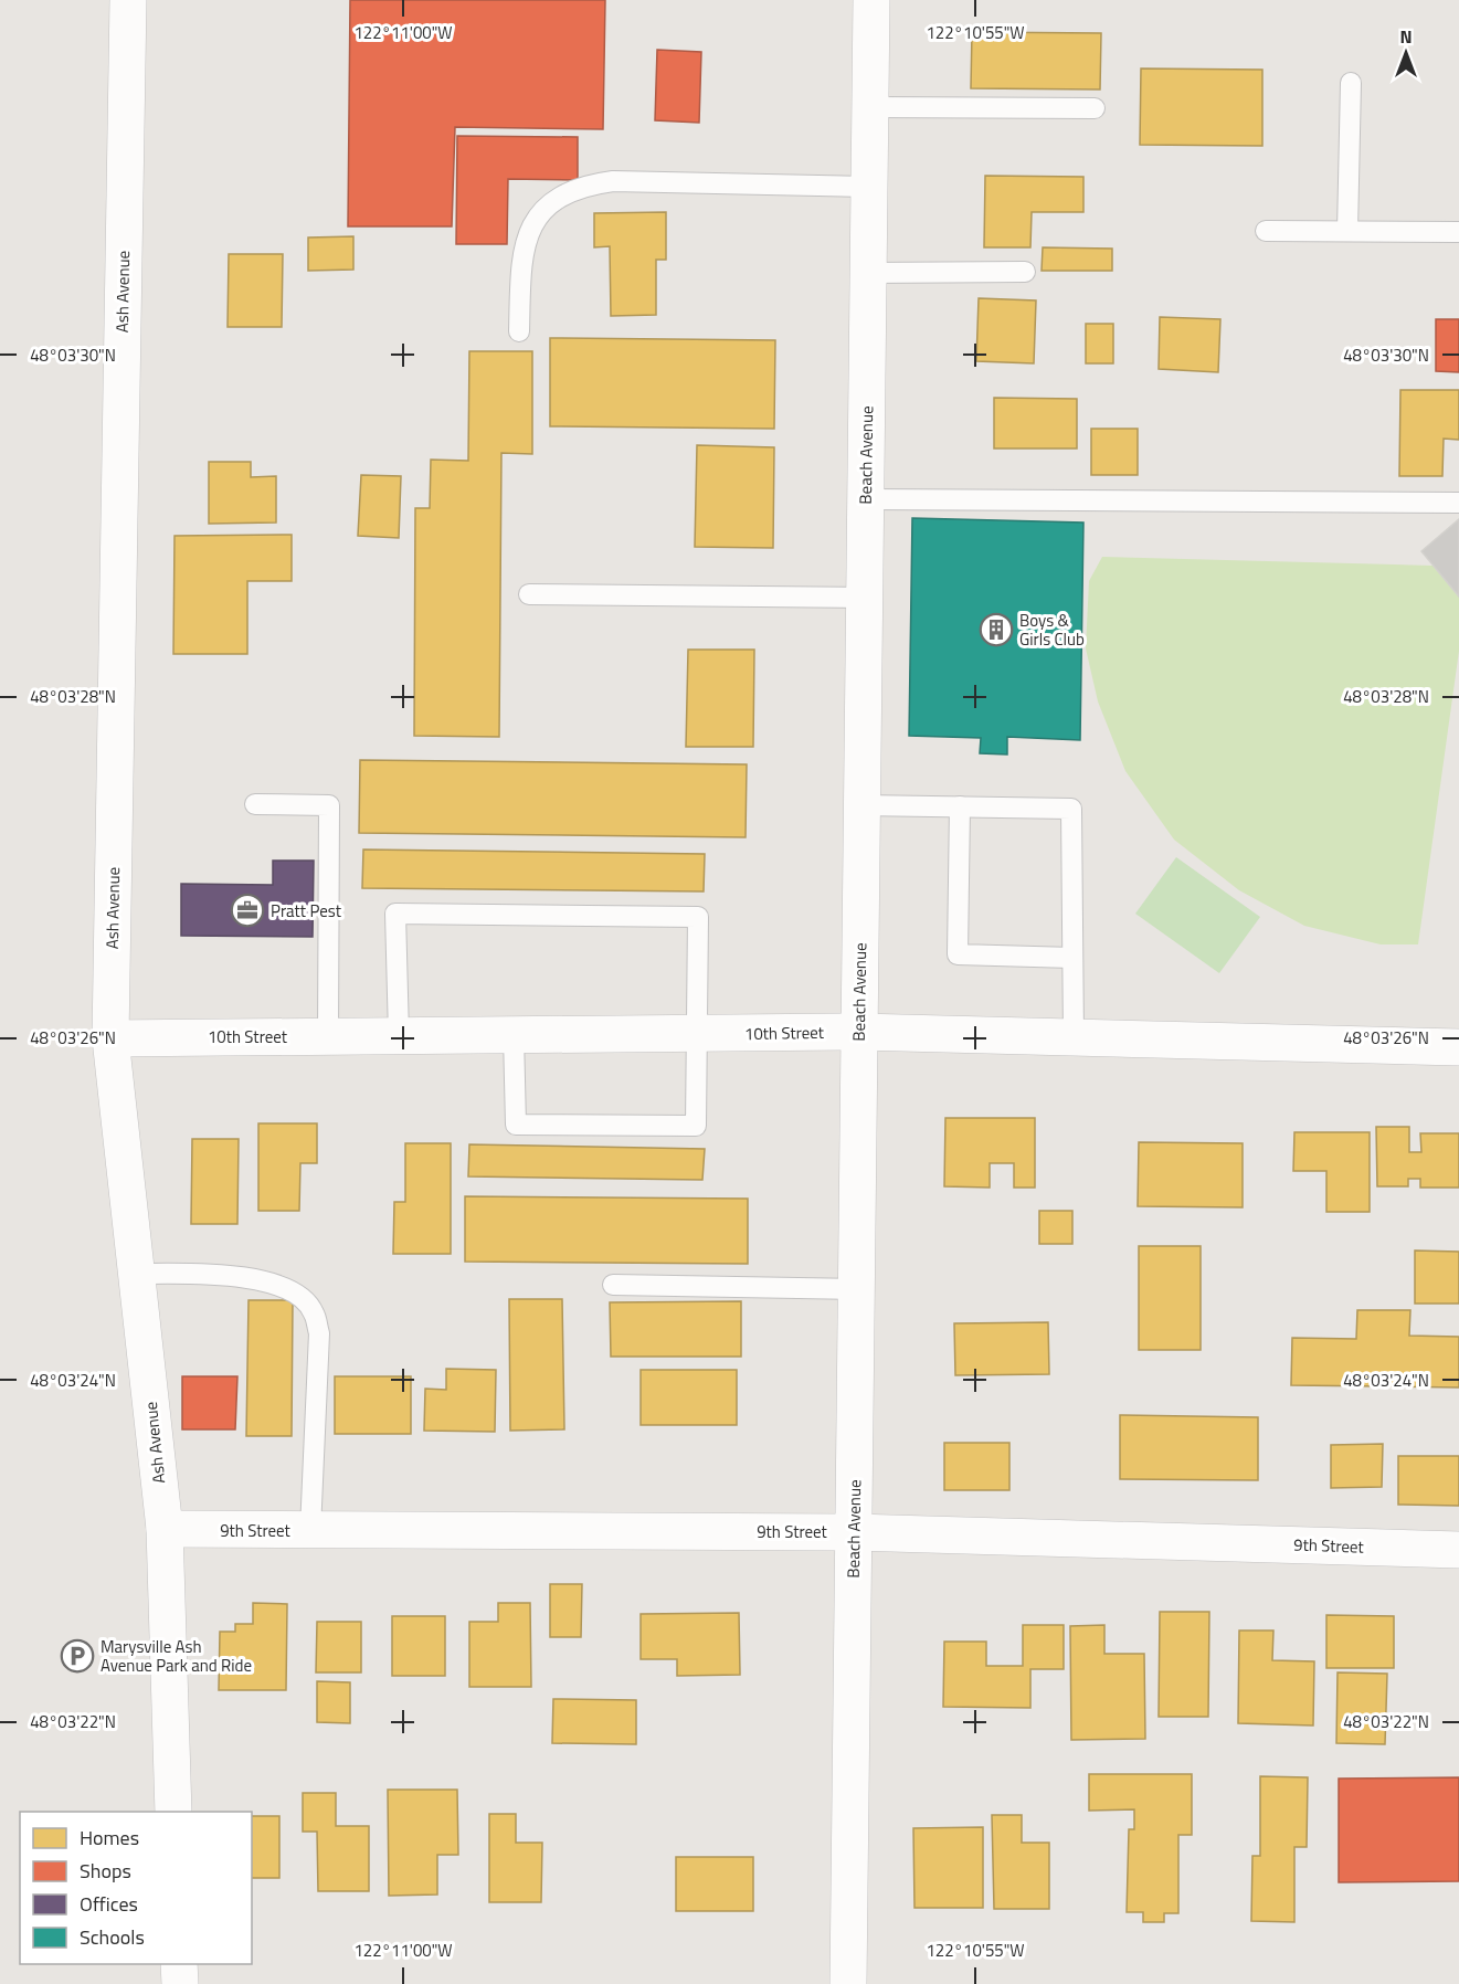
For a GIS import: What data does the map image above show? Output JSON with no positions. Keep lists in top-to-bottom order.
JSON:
{
  "streets": {
    "street": [
      "Ash Avenue",
      "Beach Avenue",
      "10th Street",
      "9th Street"
    ]
  },
  "crossings": [
    ["Ash Avenue", "10th Street"],
    ["Ash Avenue", "9th Street"],
    ["Beach Avenue", "10th Street"],
    ["Beach Avenue", "9th Street"]
  ],
  "places": {
    "building": ["Boys & Girls Club"],
    "office": ["Pratt Pest"],
    "parking": ["Marysville Ash Avenue Park and Ride"]
  },
  "legend": [
    "Homes",
    "Shops",
    "Offices",
    "Schools"
  ],
  "north": "top",
  "coordinates": [
    "122°11'00\"W",
    "122°10'55\"W",
    "48°03'30\"N",
    "48°03'28\"N",
    "48°03'26\"N",
    "48°03'24\"N",
    "48°03'22\"N"
  ]
}
